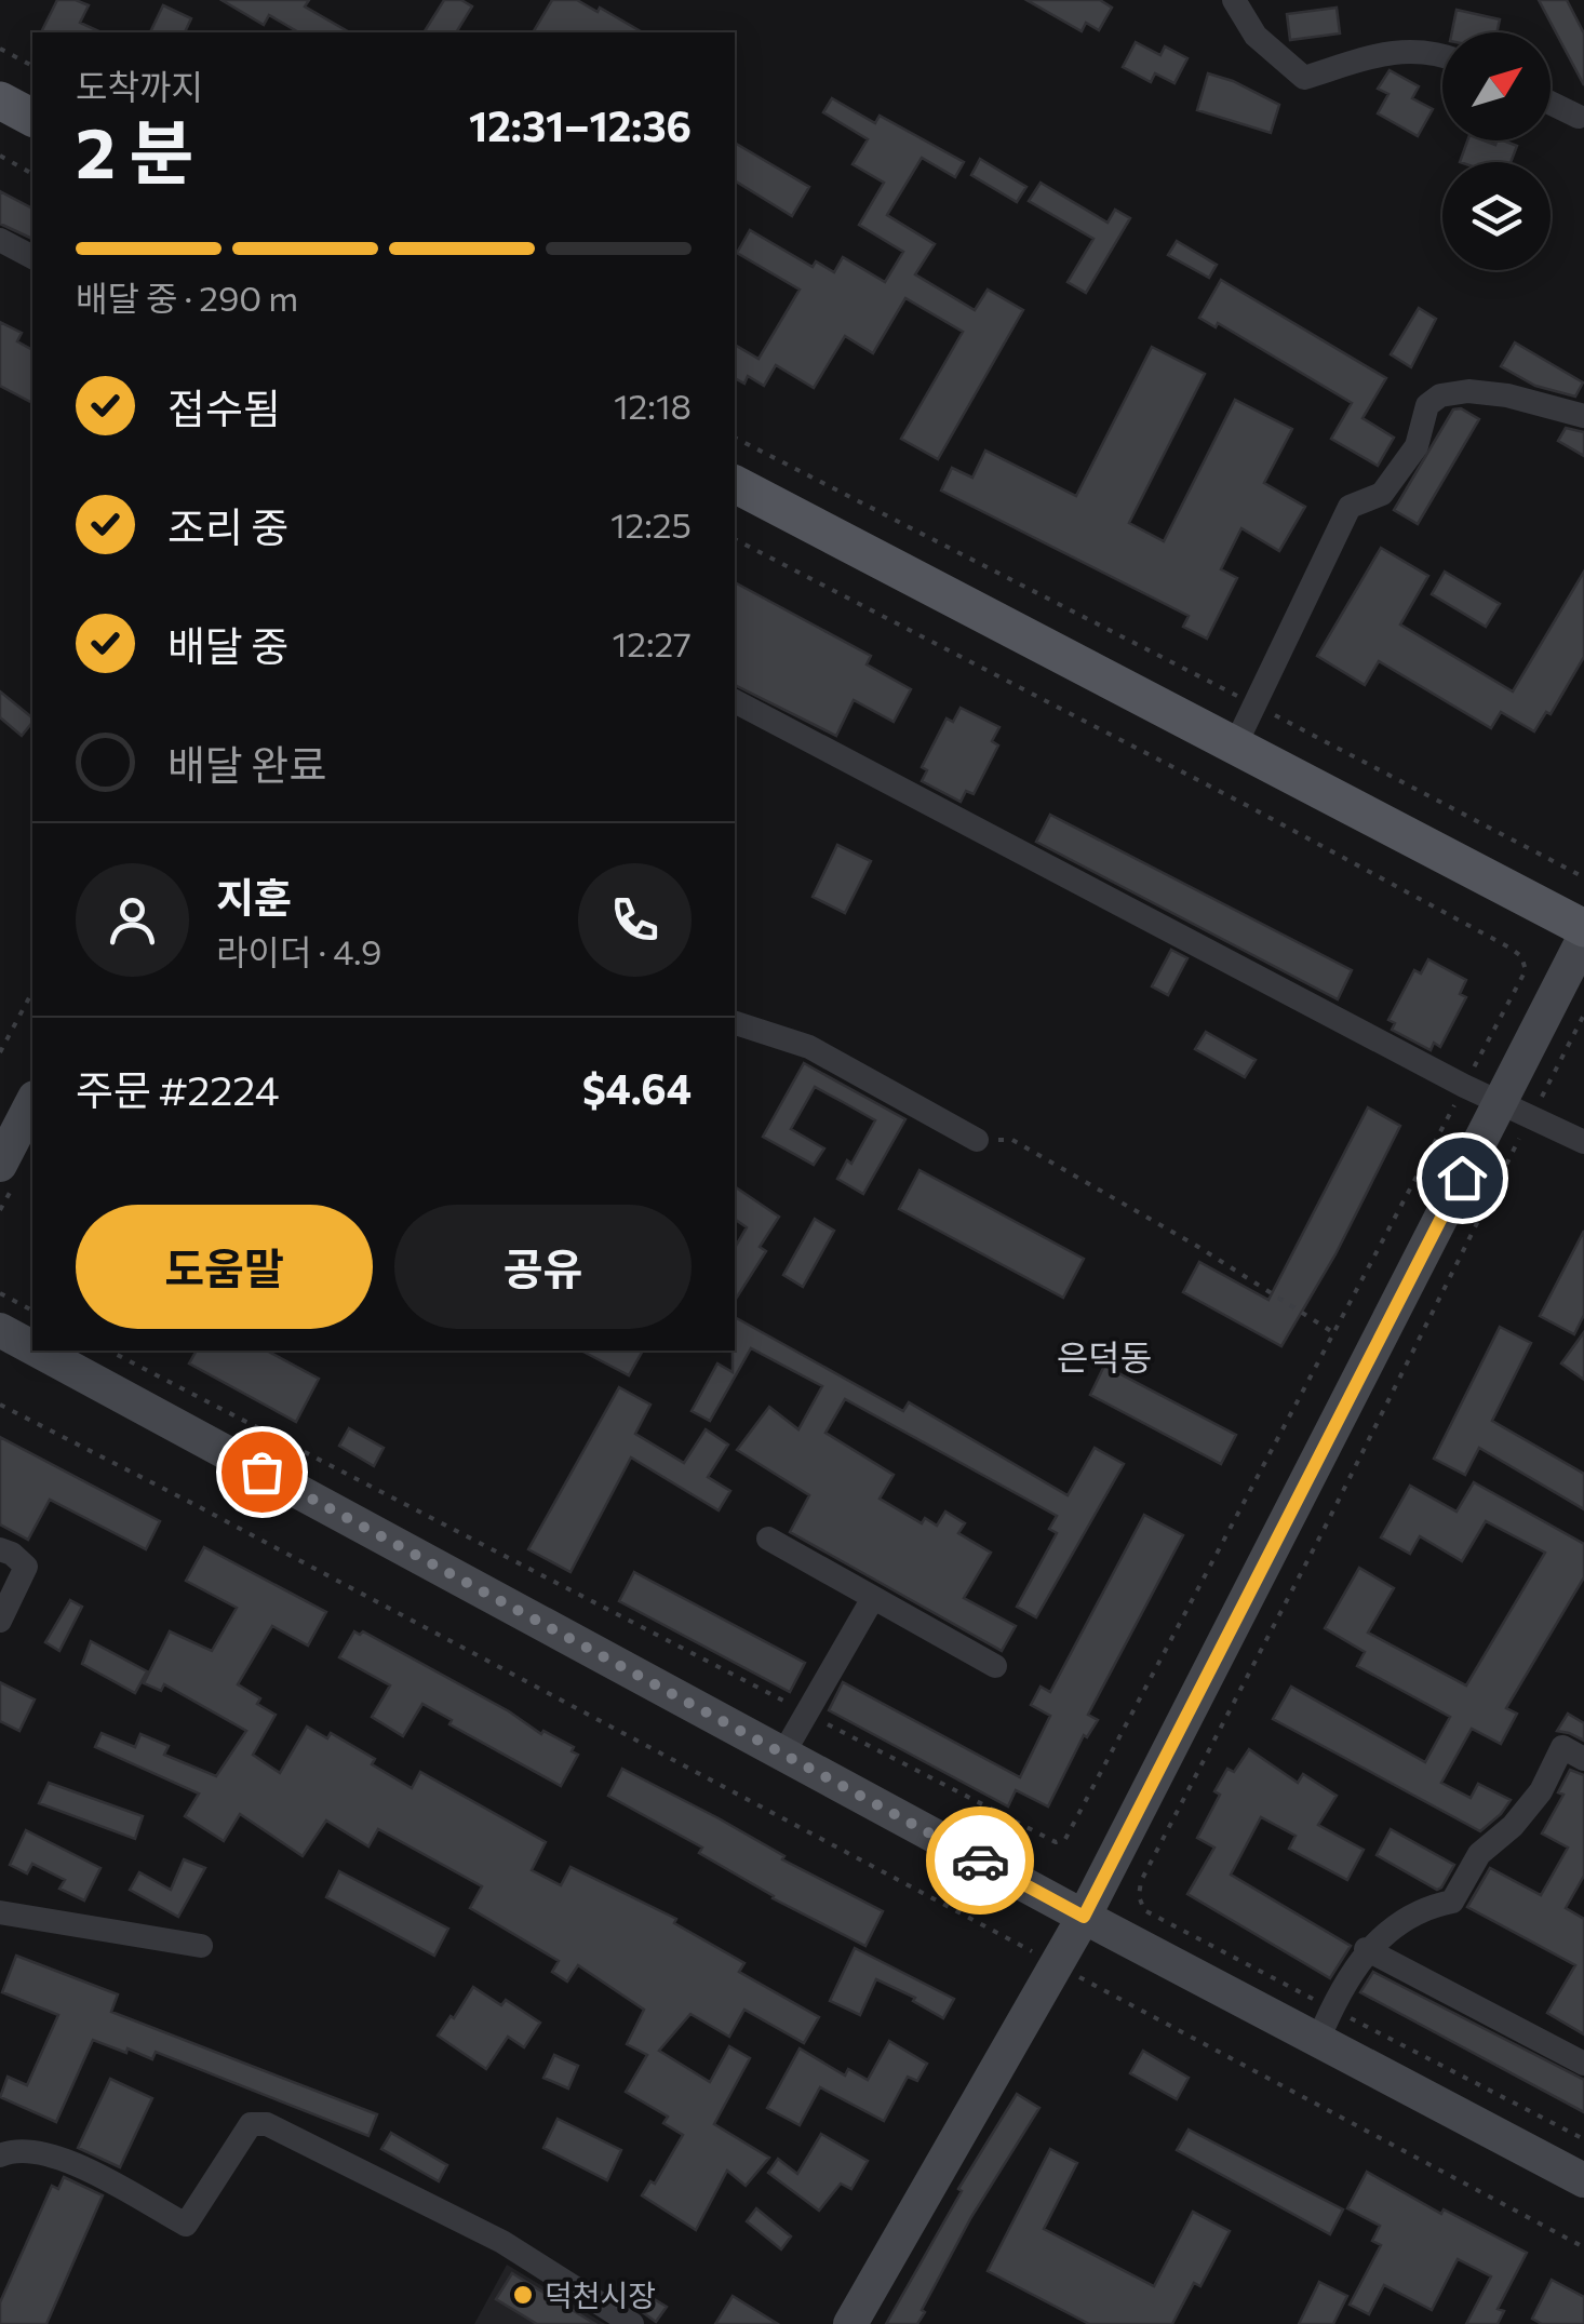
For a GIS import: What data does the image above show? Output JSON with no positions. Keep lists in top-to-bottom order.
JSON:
{
  "districts": ["은덕동"],
  "places": ["덕천시장"],
  "north": "top right",
  "page": {
    "heading": ["2 분", "도착까지", "12:31–12:36"],
    "panel": [
      "지훈",
      "라이더 · 4.9",
      "주문 #2224",
      "$4.64"
    ],
    "bar": "배달 중 · 290 m",
    "list": [
      ["접수됨", "12:18"],
      ["조리 중", "12:25"],
      ["배달 중", "12:27"],
      "배달 완료"
    ],
    "buttons": ["도움말", "공유"]
  }
}
